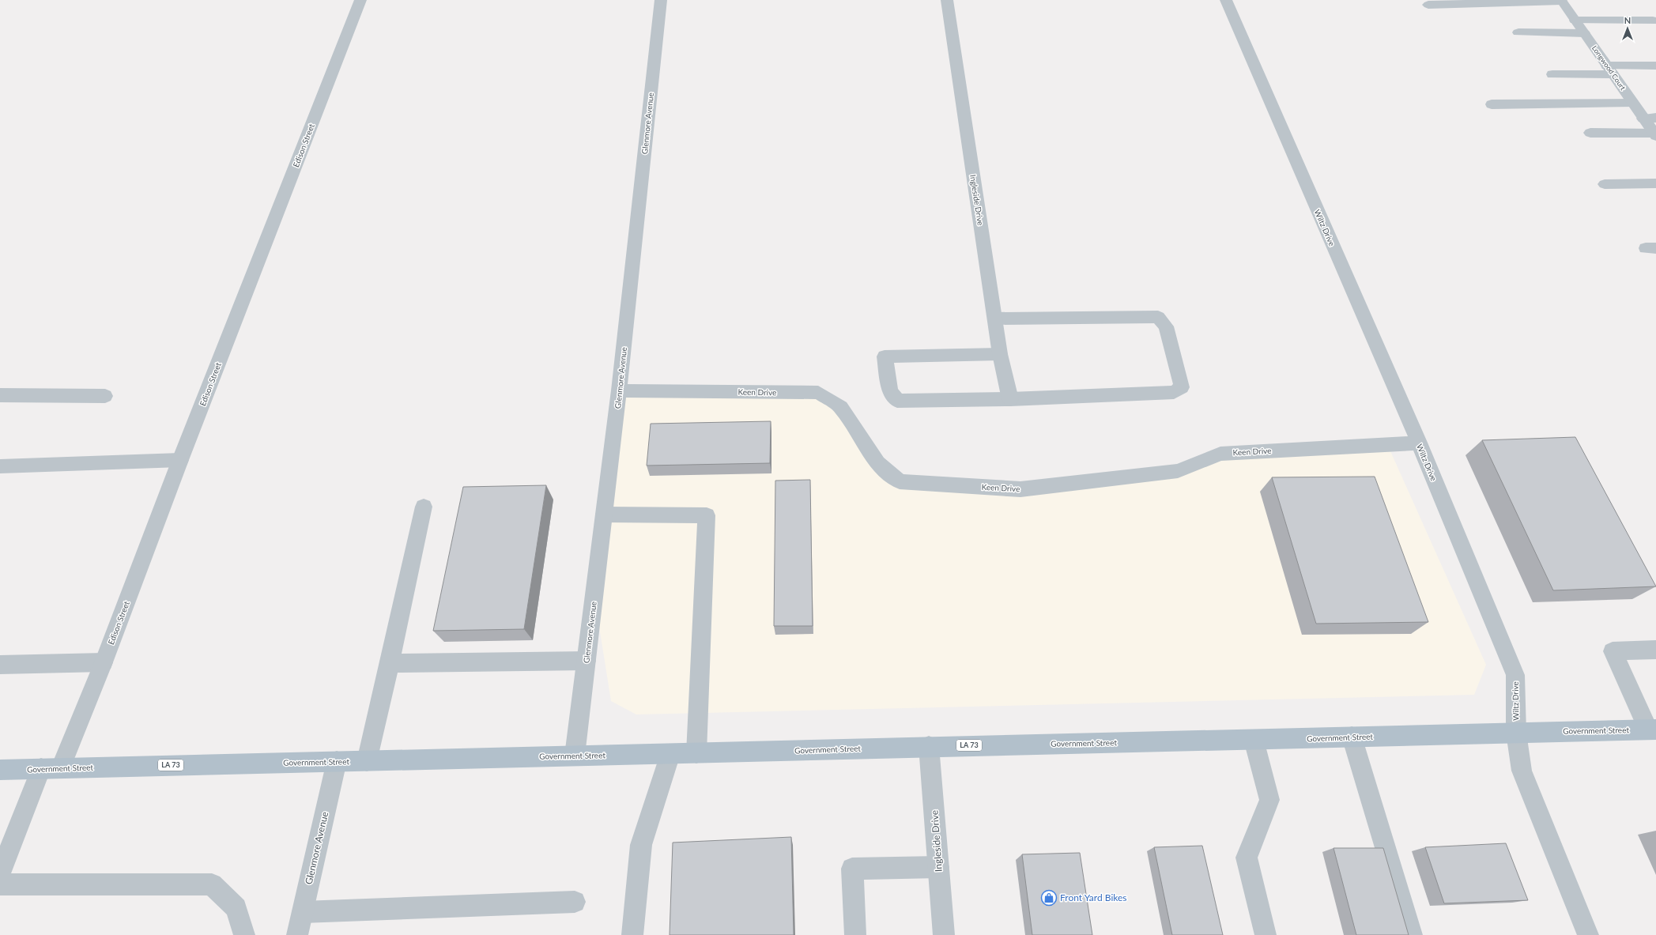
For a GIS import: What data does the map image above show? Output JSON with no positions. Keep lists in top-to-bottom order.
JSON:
{
  "streets": {
    "main road": ["Government Street", "LA 73"],
    "street": [
      "Longwood Court",
      "Glenmore Avenue",
      "Edison Street",
      "Ingleside Drive",
      "Wiltz Drive",
      "Keen Drive"
    ]
  },
  "crossings": [
    ["Glenmore Avenue", "Keen Drive"],
    ["Glenmore Avenue", "Government Street"],
    ["Edison Street", "Government Street"],
    ["Ingleside Drive", "Government Street"],
    ["Wiltz Drive", "Keen Drive"],
    ["Wiltz Drive", "Government Street"]
  ],
  "places": {
    "shop": ["Front Yard Bikes"]
  },
  "north": "top"
}
